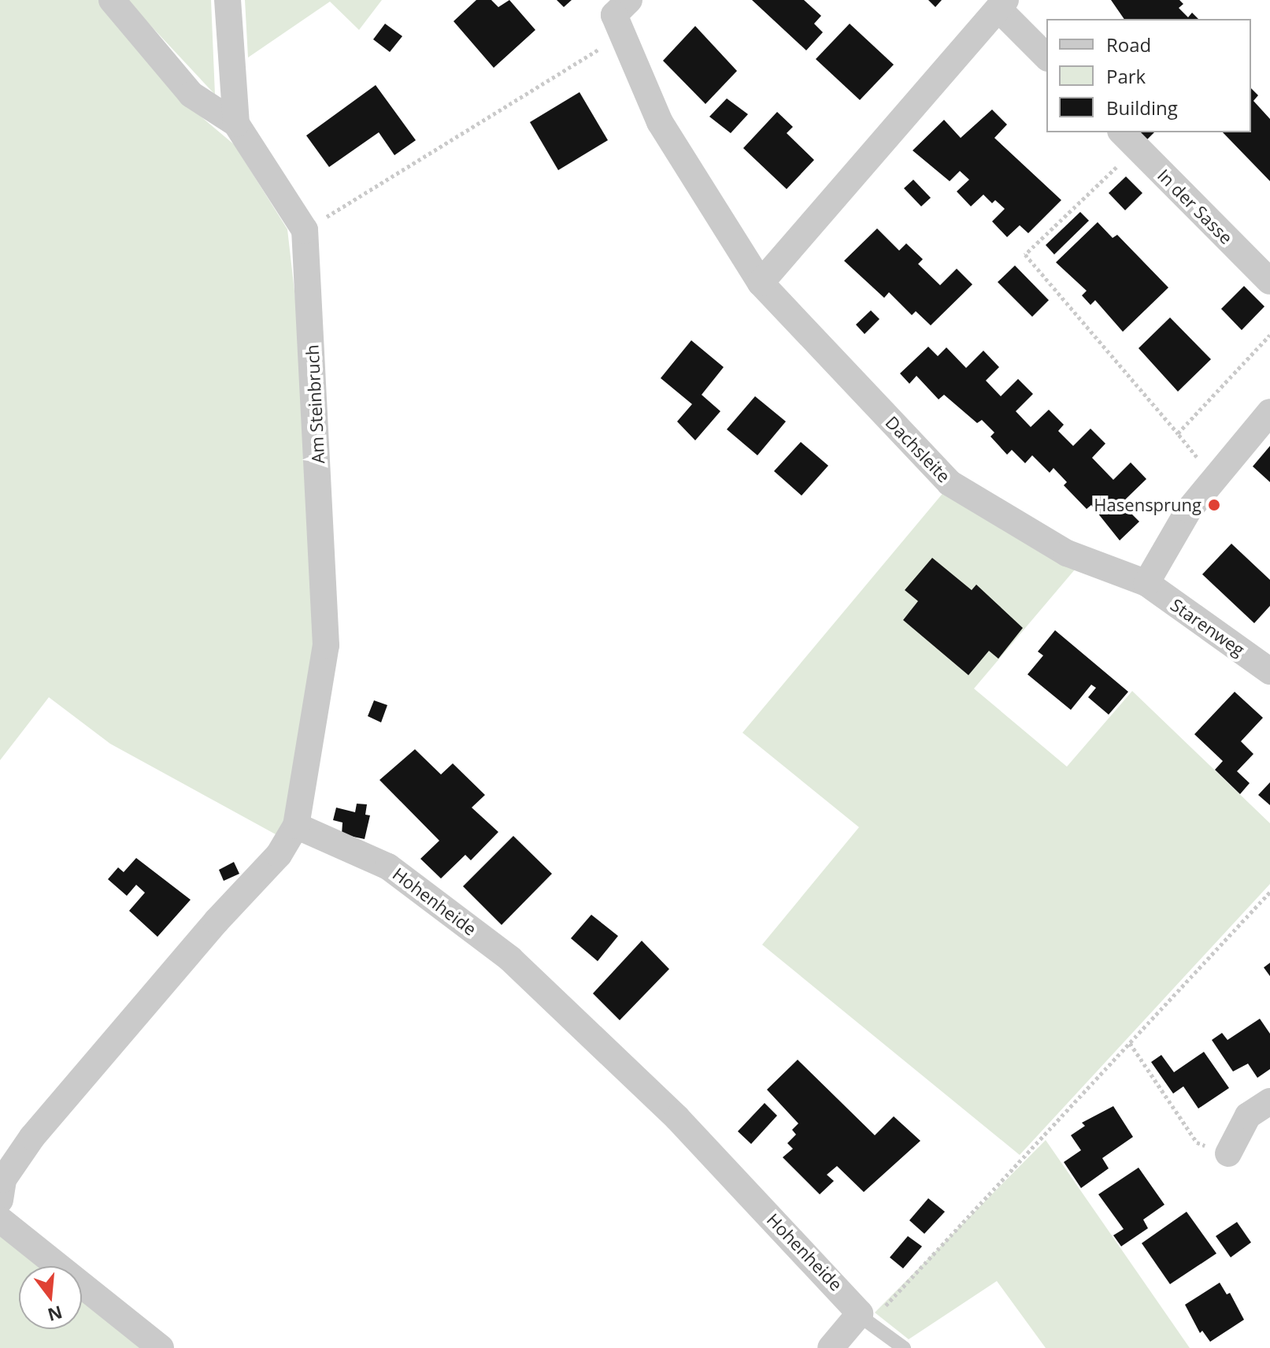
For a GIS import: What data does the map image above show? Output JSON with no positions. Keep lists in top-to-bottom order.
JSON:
{
  "streets": {
    "street": [
      "In der Sasse",
      "Am Steinbruch",
      "Dachsleite",
      "Starenweg",
      "Hohenheide"
    ]
  },
  "crossings": [
    ["Am Steinbruch", "Hohenheide"],
    ["Dachsleite", "Starenweg"]
  ],
  "places": ["Hasensprung"],
  "legend": ["Road", "Park", "Building"],
  "north": "bottom"
}
